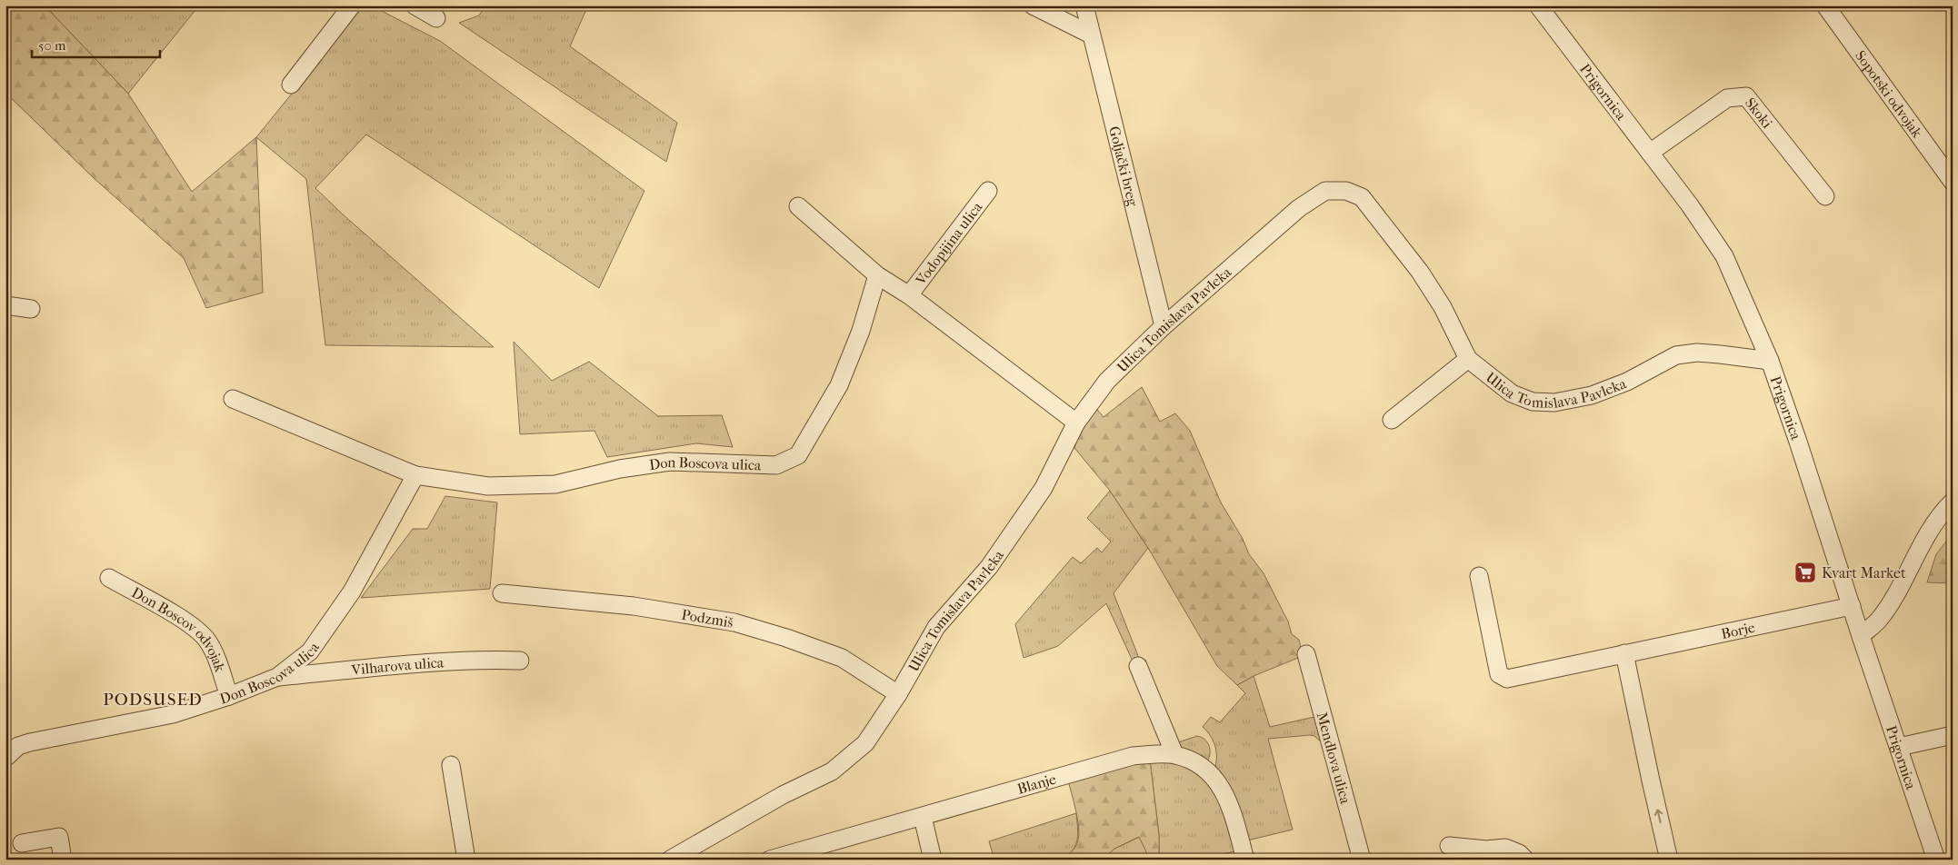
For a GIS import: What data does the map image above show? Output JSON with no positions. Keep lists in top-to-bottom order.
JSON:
{
  "streets": {
    "street": [
      "Prigornica",
      "Sopotski odvojak",
      "Skoki",
      "Goljački breg",
      "Vodopijina ulica",
      "Ulica Tomislava Pavleka",
      "Don Boscova ulica",
      "Podzmiš",
      "Borje",
      "Don Boscov odvojak",
      "Vilharova ulica",
      "Mendlova ulica",
      "Blanje"
    ]
  },
  "crossings": [
    ["Prigornica", "Skoki"],
    ["Prigornica", "Ulica Tomislava Pavleka"],
    ["Prigornica", "Borje"],
    ["Goljački breg", "Ulica Tomislava Pavleka"],
    ["Ulica Tomislava Pavleka", "Podzmiš"],
    ["Don Boscova ulica", "Don Boscov odvojak"],
    ["Don Boscova ulica", "Vilharova ulica"]
  ],
  "districts": ["PODSUSED"],
  "places": {
    "supermarket": ["Kvart Market"]
  },
  "scale_bar": "50 m"
}
